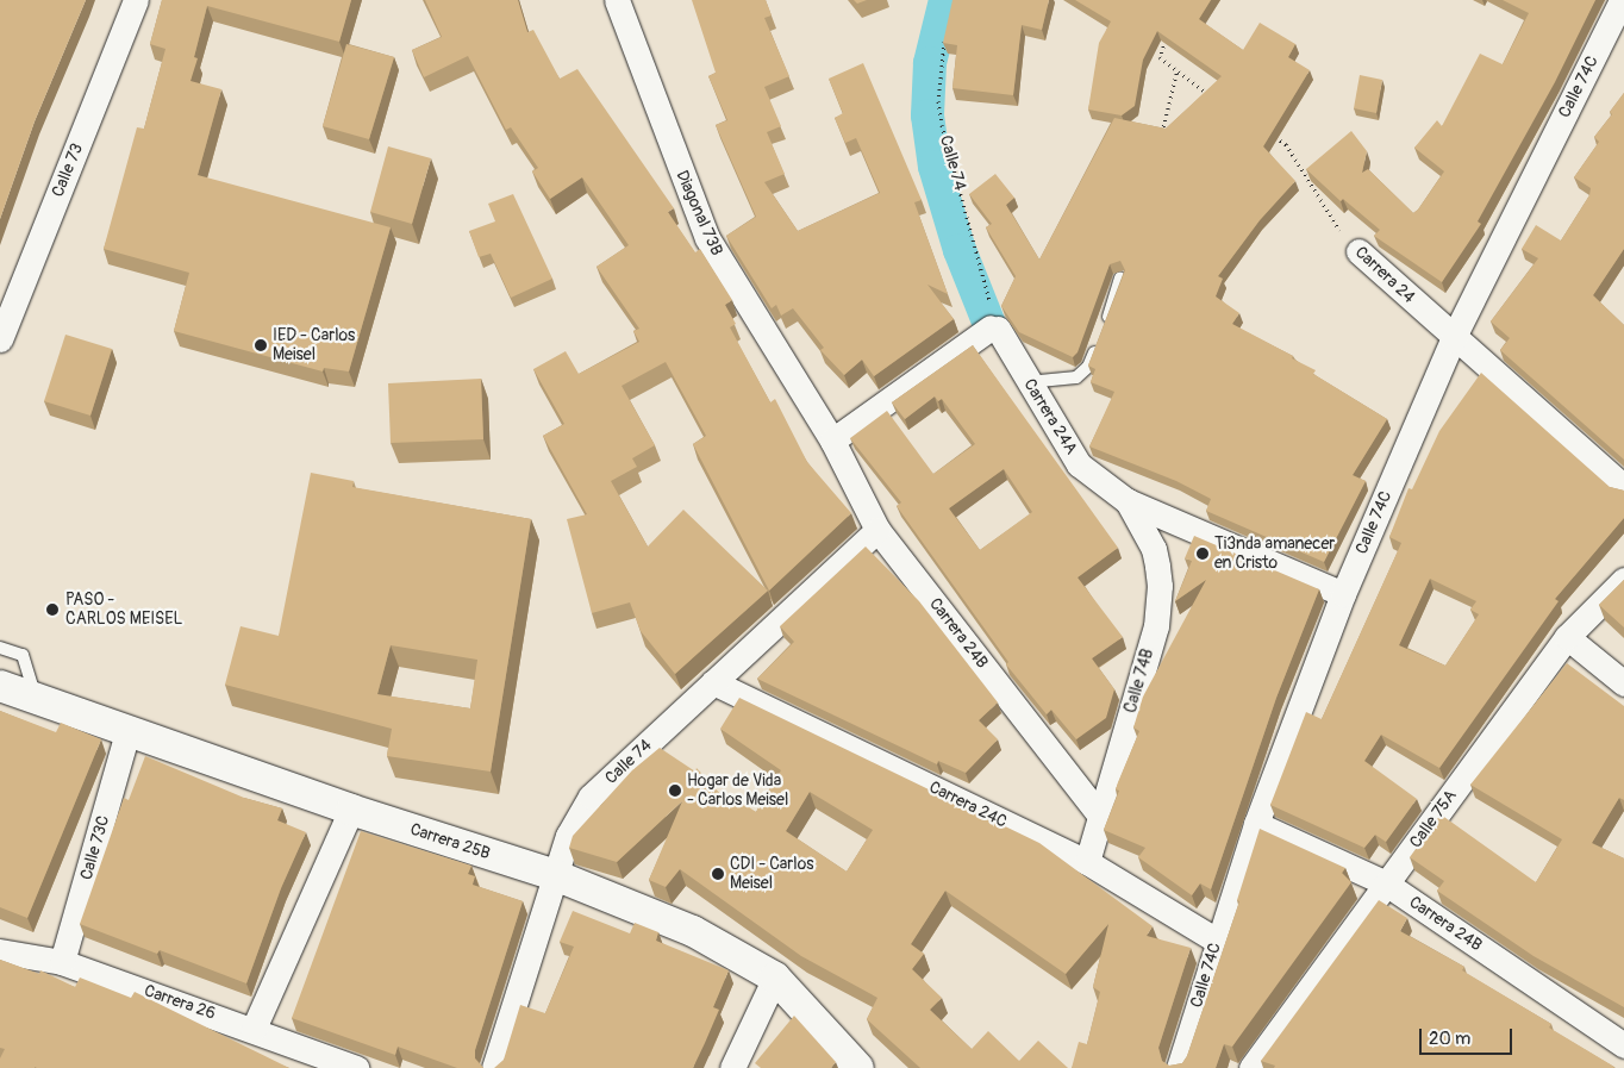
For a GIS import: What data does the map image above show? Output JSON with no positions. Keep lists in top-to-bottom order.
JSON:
{
  "streets": {
    "street": [
      "Calle 74C",
      "Calle 74",
      "Calle 73",
      "Diagonal 73B",
      "Carrera 24",
      "Carrera 24A",
      "Carrera 24B",
      "Calle 74B",
      "Carrera 24C",
      "Calle 75A",
      "Carrera 25B",
      "Calle 73C",
      "Carrera 26"
    ]
  },
  "crossings": [
    ["Calle 74C", "Carrera 24"],
    ["Calle 74C", "Carrera 24A"],
    ["Calle 74C", "Carrera 24B"],
    ["Calle 74C", "Carrera 24C"],
    ["Calle 74", "Carrera 24A"],
    ["Calle 74", "Carrera 24B"],
    ["Calle 74", "Carrera 24C"],
    ["Calle 74", "Carrera 25B"],
    ["Diagonal 73B", "Carrera 24B"],
    ["Carrera 24A", "Calle 74B"],
    ["Carrera 24B", "Calle 74B"],
    ["Carrera 24B", "Calle 75A"],
    ["Calle 74B", "Carrera 24C"],
    ["Carrera 25B", "Calle 73C"],
    ["Calle 73C", "Carrera 26"]
  ],
  "places": [
    "IED - Carlos Meisel",
    "Ti3nda amanecer en Cristo",
    "PASO - CARLOS MEISEL",
    "Hogar de Vida - Carlos Meisel",
    "CDI - Carlos Meisel"
  ],
  "scale_bar": "20 m"
}
